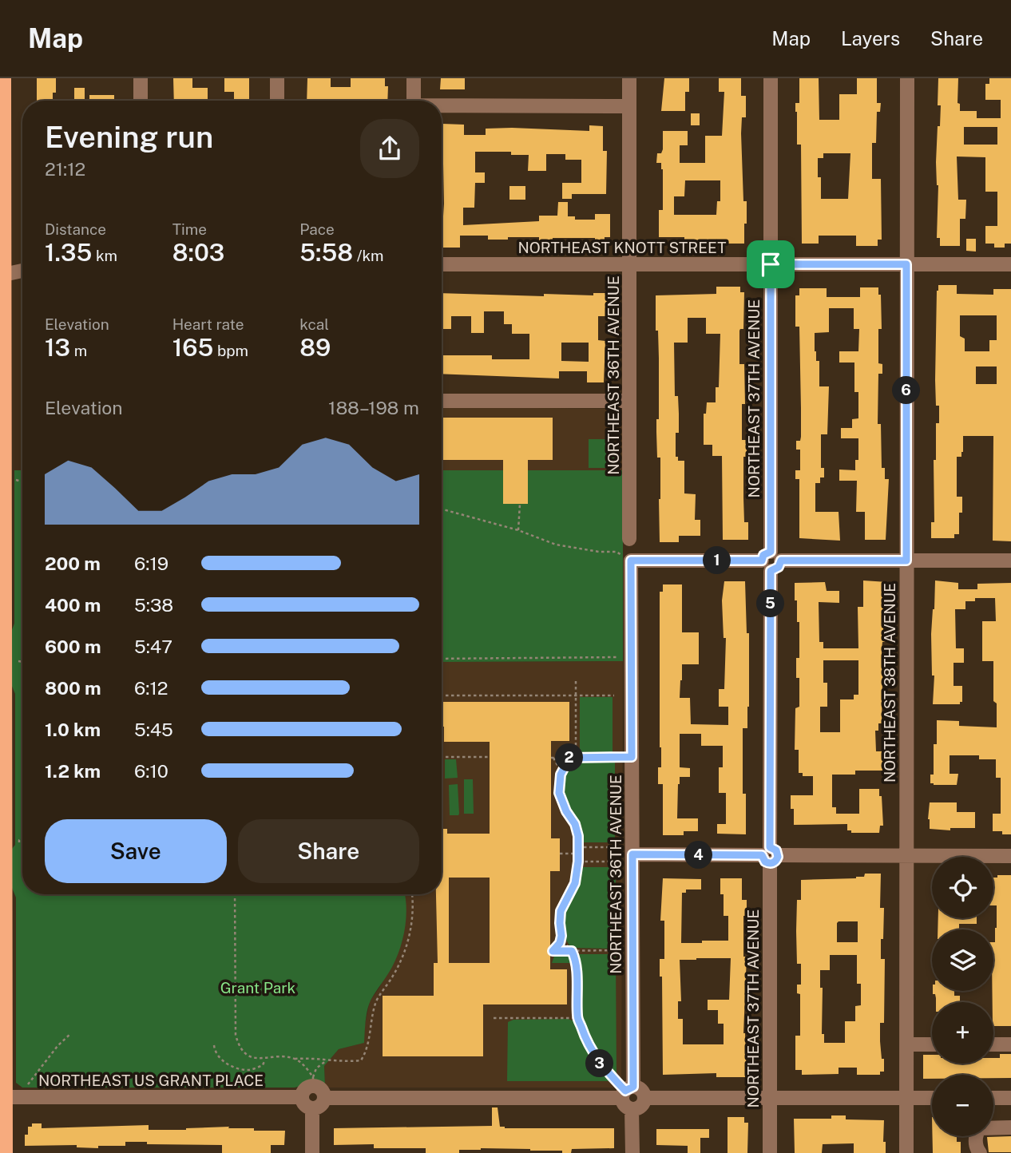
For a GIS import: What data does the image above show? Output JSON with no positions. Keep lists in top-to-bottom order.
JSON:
{
  "streets": {
    "street": [
      "NORTHEAST KNOTT STREET",
      "NORTHEAST 36TH AVENUE",
      "NORTHEAST 37TH AVENUE",
      "NORTHEAST 38TH AVENUE",
      "NORTHEAST US GRANT PLACE"
    ]
  },
  "crossings": [
    ["NORTHEAST KNOTT STREET", "NORTHEAST 36TH AVENUE"],
    ["NORTHEAST KNOTT STREET", "NORTHEAST 37TH AVENUE"],
    ["NORTHEAST KNOTT STREET", "NORTHEAST 38TH AVENUE"]
  ],
  "parks": ["Grant Park"],
  "page": {
    "header": "Map",
    "nav": ["Map", "Layers", "Share"],
    "heading": ["Evening run", "21:12"],
    "stats": [
      ["Distance", "1.35 km"],
      ["Time", "8:03"],
      ["Pace", "5:58 /km"],
      ["Elevation", "13 m"],
      ["Heart rate", "165 bpm"],
      ["kcal", "89"]
    ],
    "pins": [
      "6",
      "1",
      "5",
      "2",
      "4",
      "3"
    ],
    "chart": ["Elevation", "188–198 m"],
    "list": [
      {
        "name": "200 m",
        "note": "6:19"
      },
      {
        "name": "400 m",
        "note": "5:38"
      },
      {
        "name": "600 m",
        "note": "5:47"
      },
      {
        "name": "800 m",
        "note": "6:12"
      },
      {
        "name": "1.0 km",
        "note": "5:45"
      },
      {
        "name": "1.2 km",
        "note": "6:10"
      }
    ],
    "buttons": ["Save", "Share"],
    "map_buttons": ["+", "−"]
  }
}
